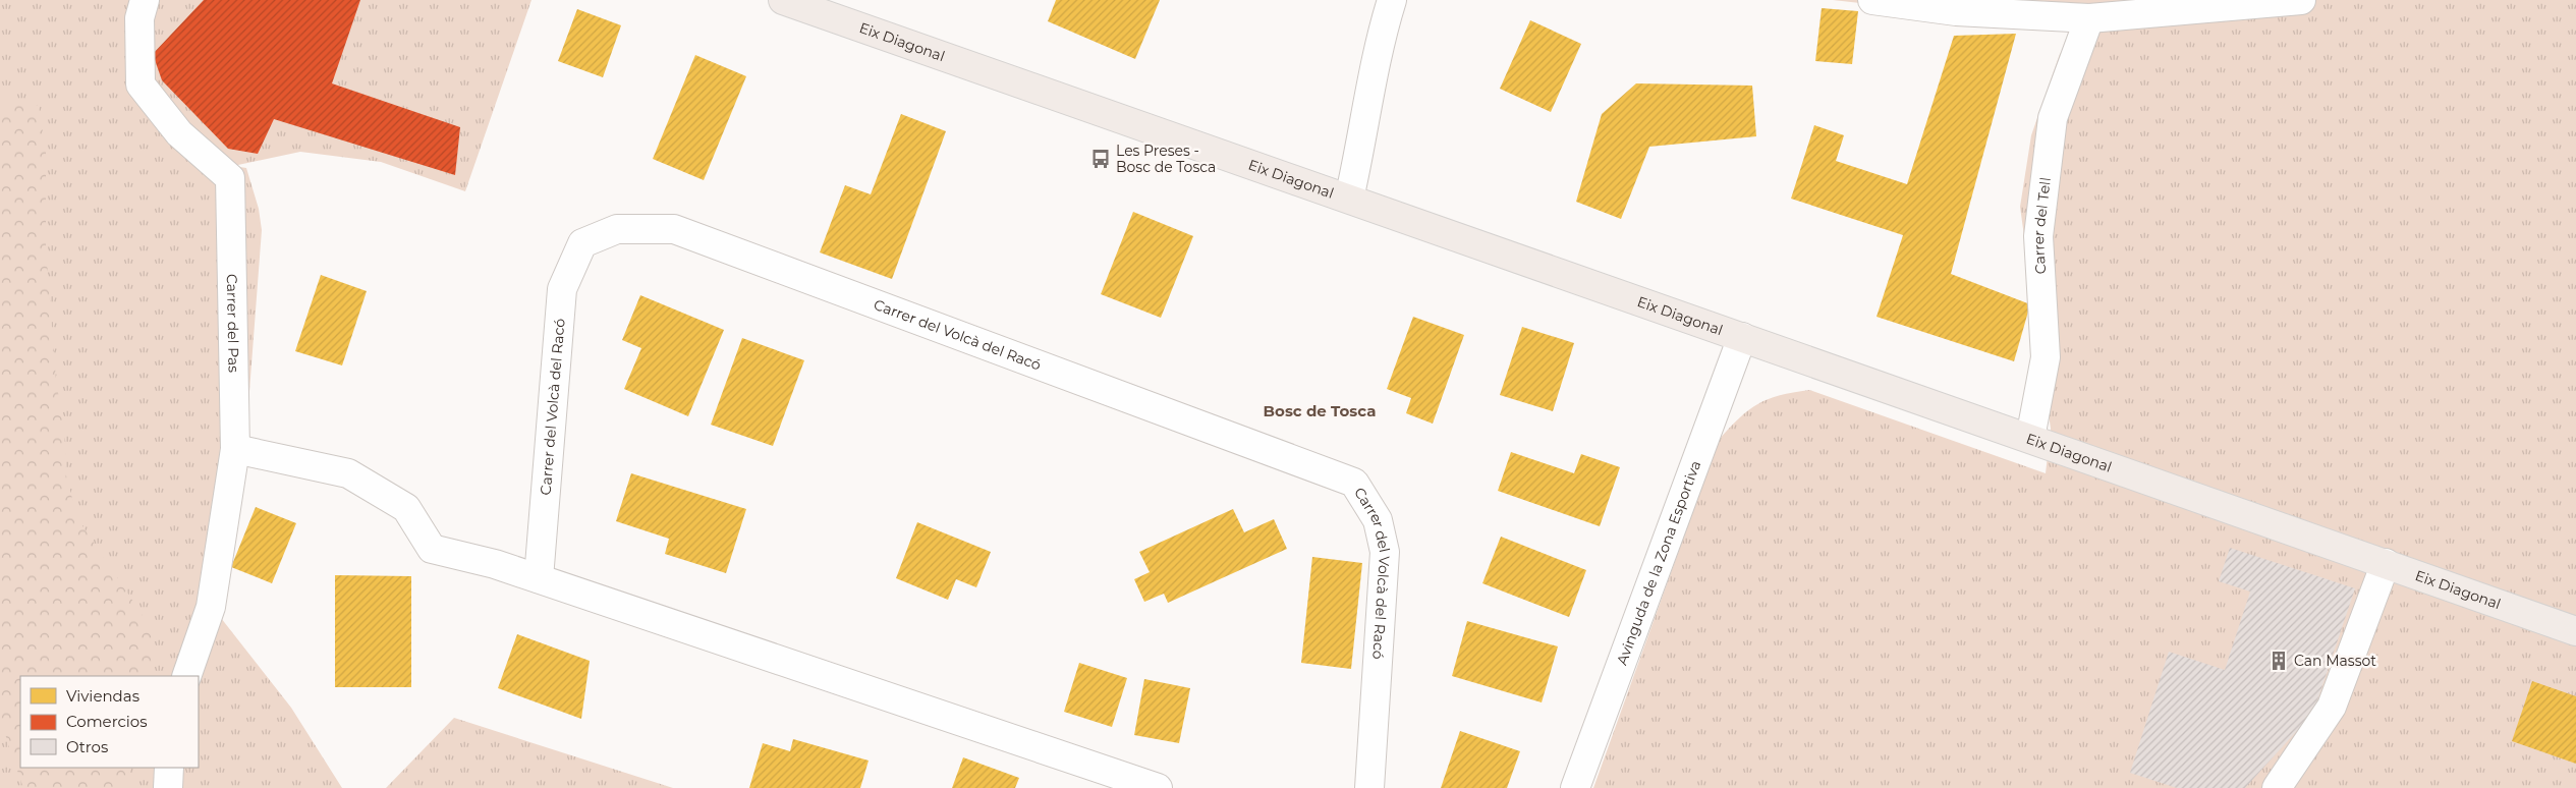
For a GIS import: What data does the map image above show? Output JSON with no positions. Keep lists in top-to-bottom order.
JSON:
{
  "streets": {
    "main road": ["Eix Diagonal"],
    "street": [
      "Carrer del Tell",
      "Carrer del Pas",
      "Carrer del Volcà del Racó",
      "Avinguda de la Zona Esportiva"
    ]
  },
  "crossings": [
    ["Eix Diagonal", "Carrer del Tell"],
    ["Eix Diagonal", "Avinguda de la Zona Esportiva"]
  ],
  "districts": ["Bosc de Tosca"],
  "places": {
    "bus stop": ["Les Preses - Bosc de Tosca"],
    "building": ["Can Massot"]
  },
  "legend": ["Viviendas", "Comercios", "Otros"]
}
